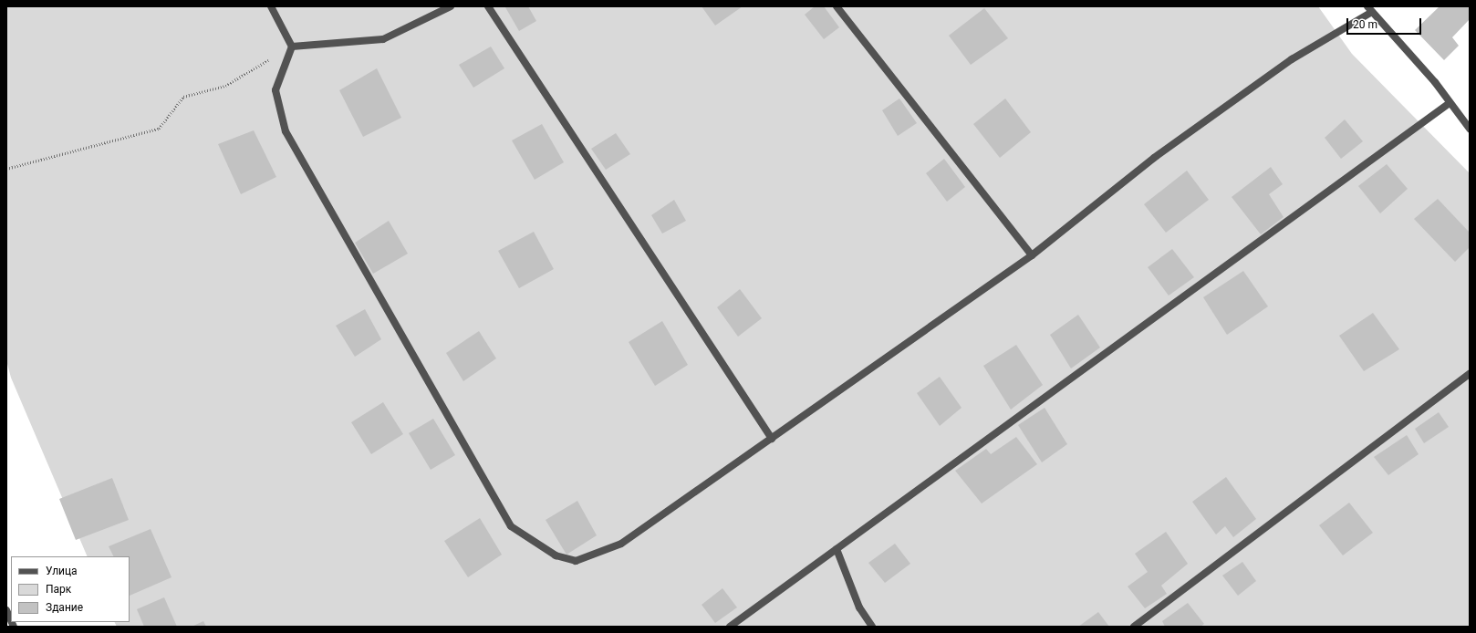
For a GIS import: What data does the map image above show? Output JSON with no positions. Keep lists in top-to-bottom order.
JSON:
{
  "legend": ["Улица", "Парк", "Здание"],
  "scale_bar": "20 m"
}
